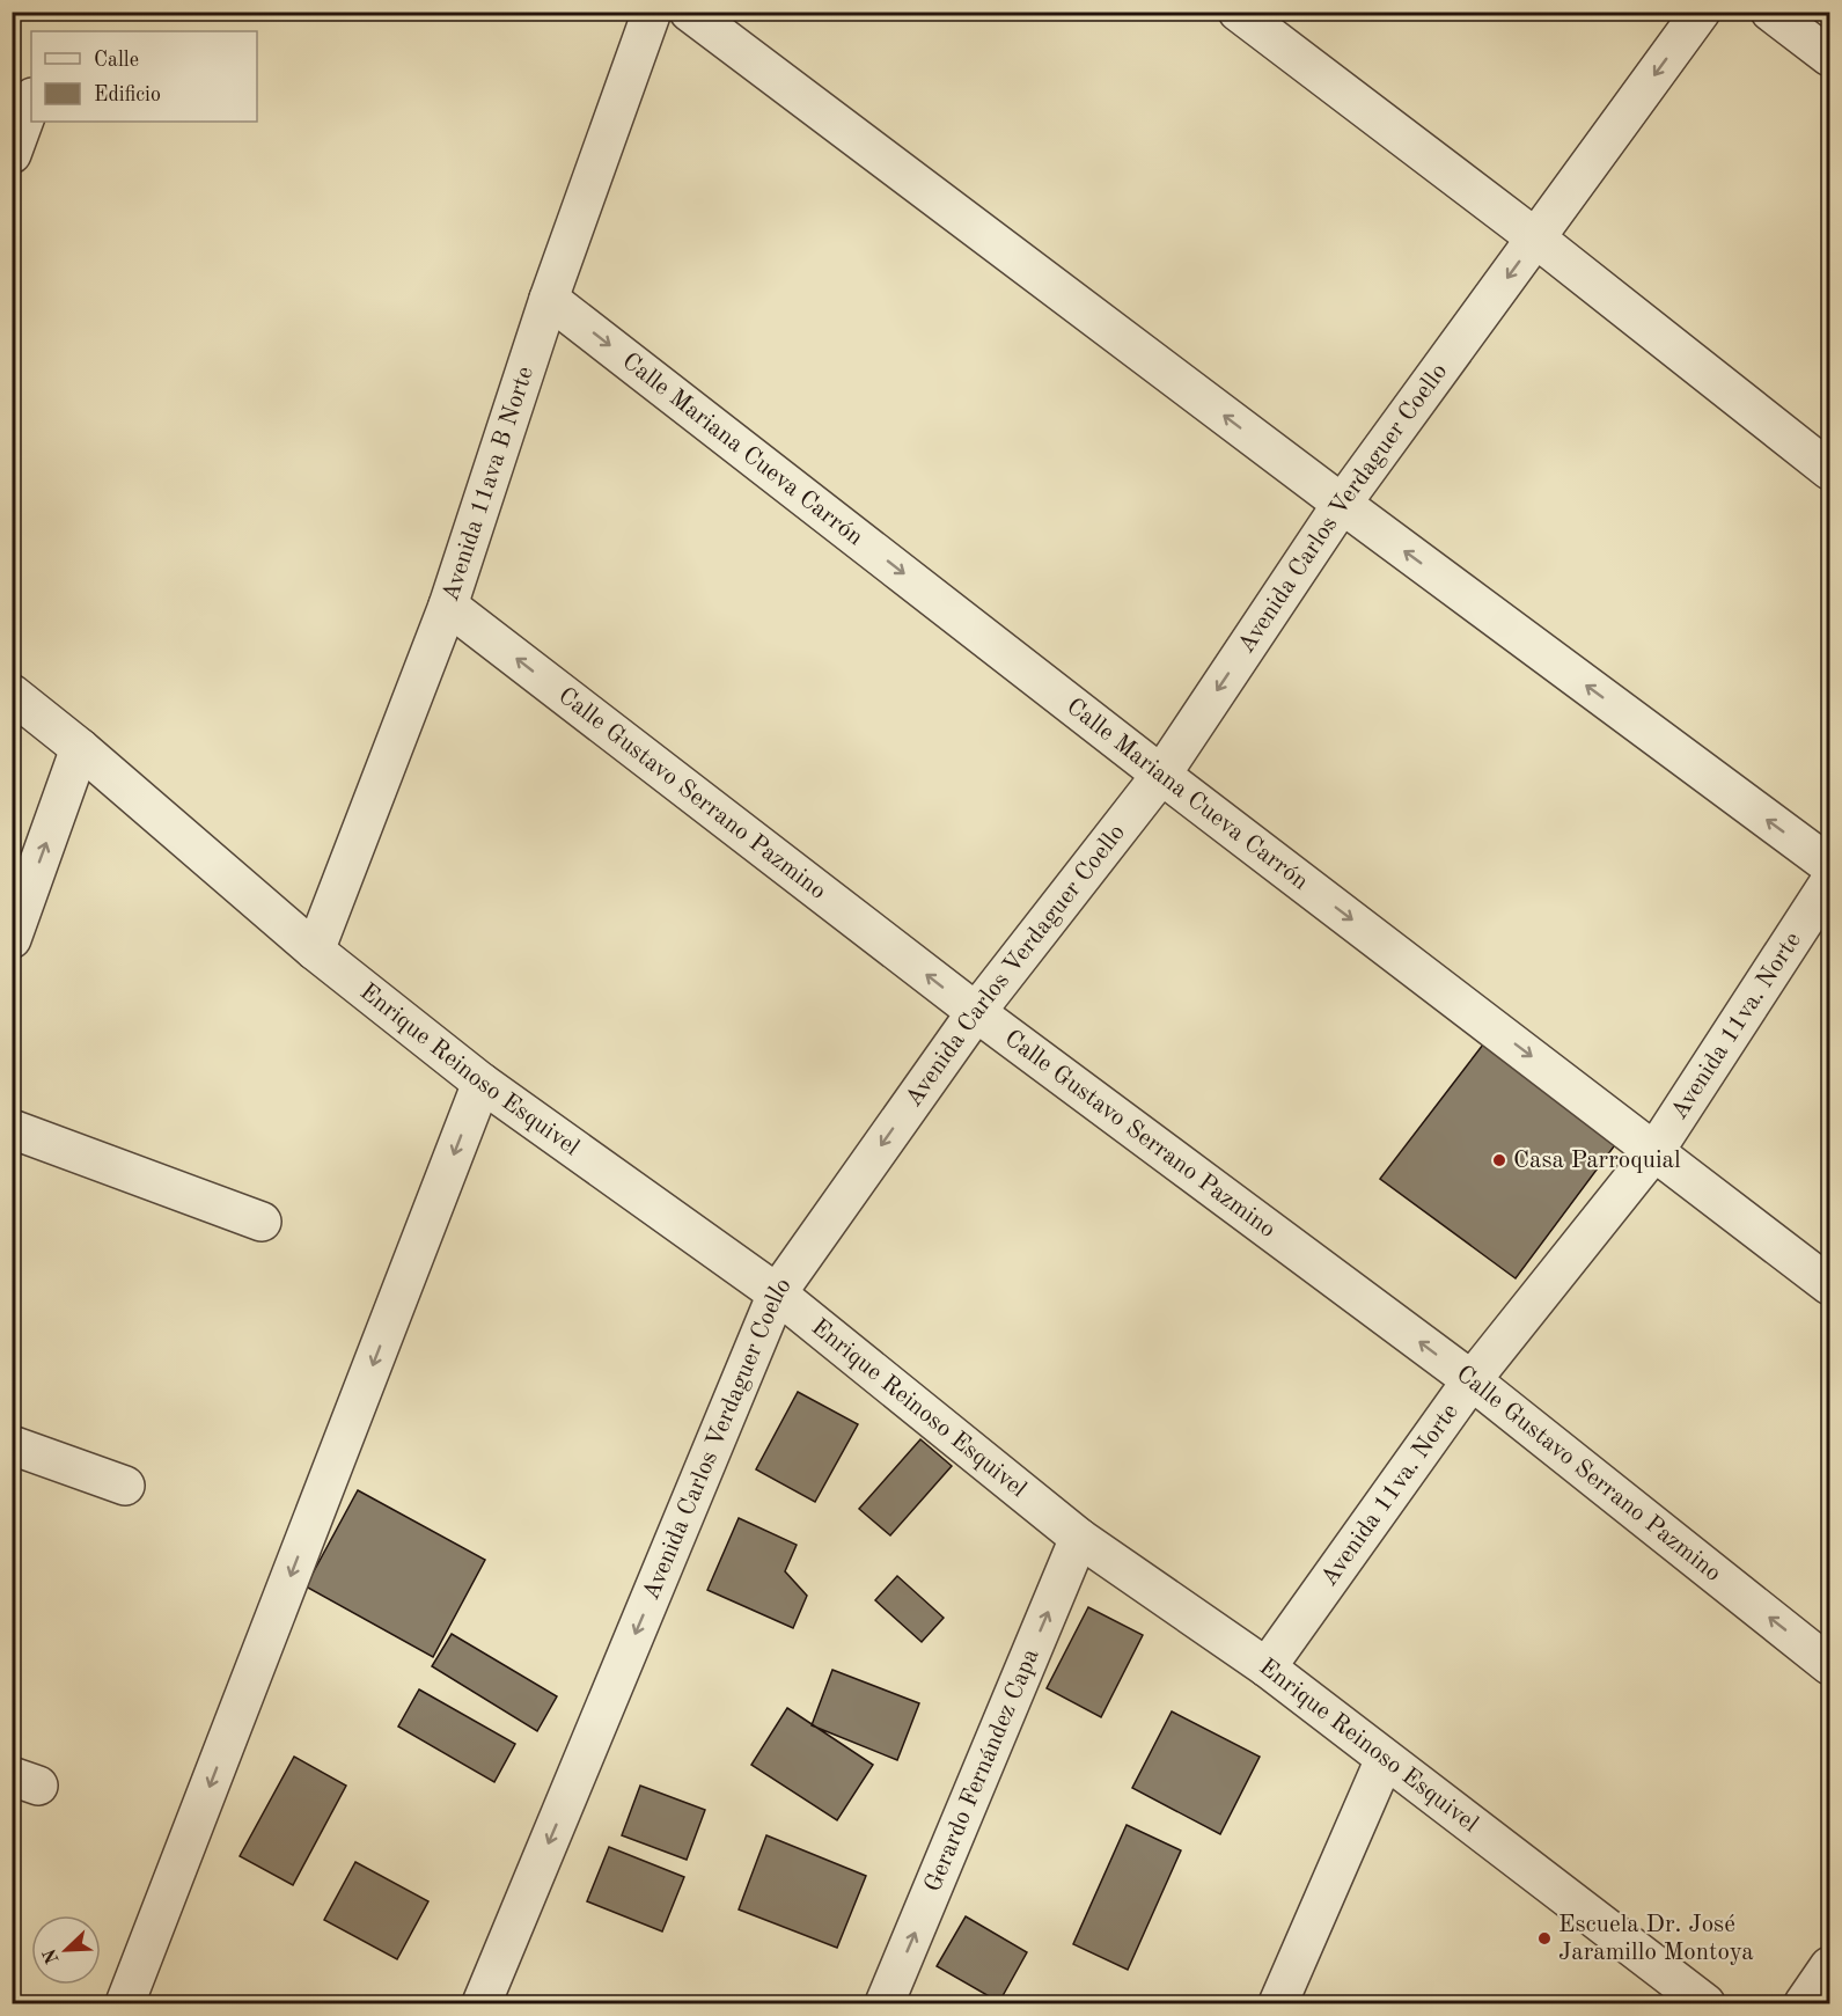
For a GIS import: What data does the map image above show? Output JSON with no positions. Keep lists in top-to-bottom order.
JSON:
{
  "streets": {
    "street": [
      "Calle Mariana Cueva Carrón",
      "Avenida 11ava B Norte",
      "Avenida Carlos Verdaguer Coello",
      "Calle Gustavo Serrano Pazmino",
      "Avenida 11va. Norte",
      "Enrique Reinoso Esquivel",
      "Gerardo Fernández Capa"
    ]
  },
  "crossings": [
    ["Calle Mariana Cueva Carrón", "Avenida 11ava B Norte"],
    ["Calle Mariana Cueva Carrón", "Avenida Carlos Verdaguer Coello"],
    ["Calle Mariana Cueva Carrón", "Avenida 11va. Norte"],
    ["Avenida 11ava B Norte", "Calle Gustavo Serrano Pazmino"],
    ["Avenida 11ava B Norte", "Enrique Reinoso Esquivel"],
    ["Avenida Carlos Verdaguer Coello", "Calle Gustavo Serrano Pazmino"],
    ["Avenida Carlos Verdaguer Coello", "Enrique Reinoso Esquivel"],
    ["Calle Gustavo Serrano Pazmino", "Avenida 11va. Norte"],
    ["Avenida 11va. Norte", "Enrique Reinoso Esquivel"],
    ["Enrique Reinoso Esquivel", "Gerardo Fernández Capa"]
  ],
  "one_way": ["Avenida Carlos Verdaguer Coello", "Calle Gustavo Serrano Pazmino", "Gerardo Fernández Capa"],
  "places": ["Casa Parroquial", "Escuela Dr. José Jaramillo Montoya"],
  "legend": ["Calle", "Edificio"],
  "north": "bottom left"
}
